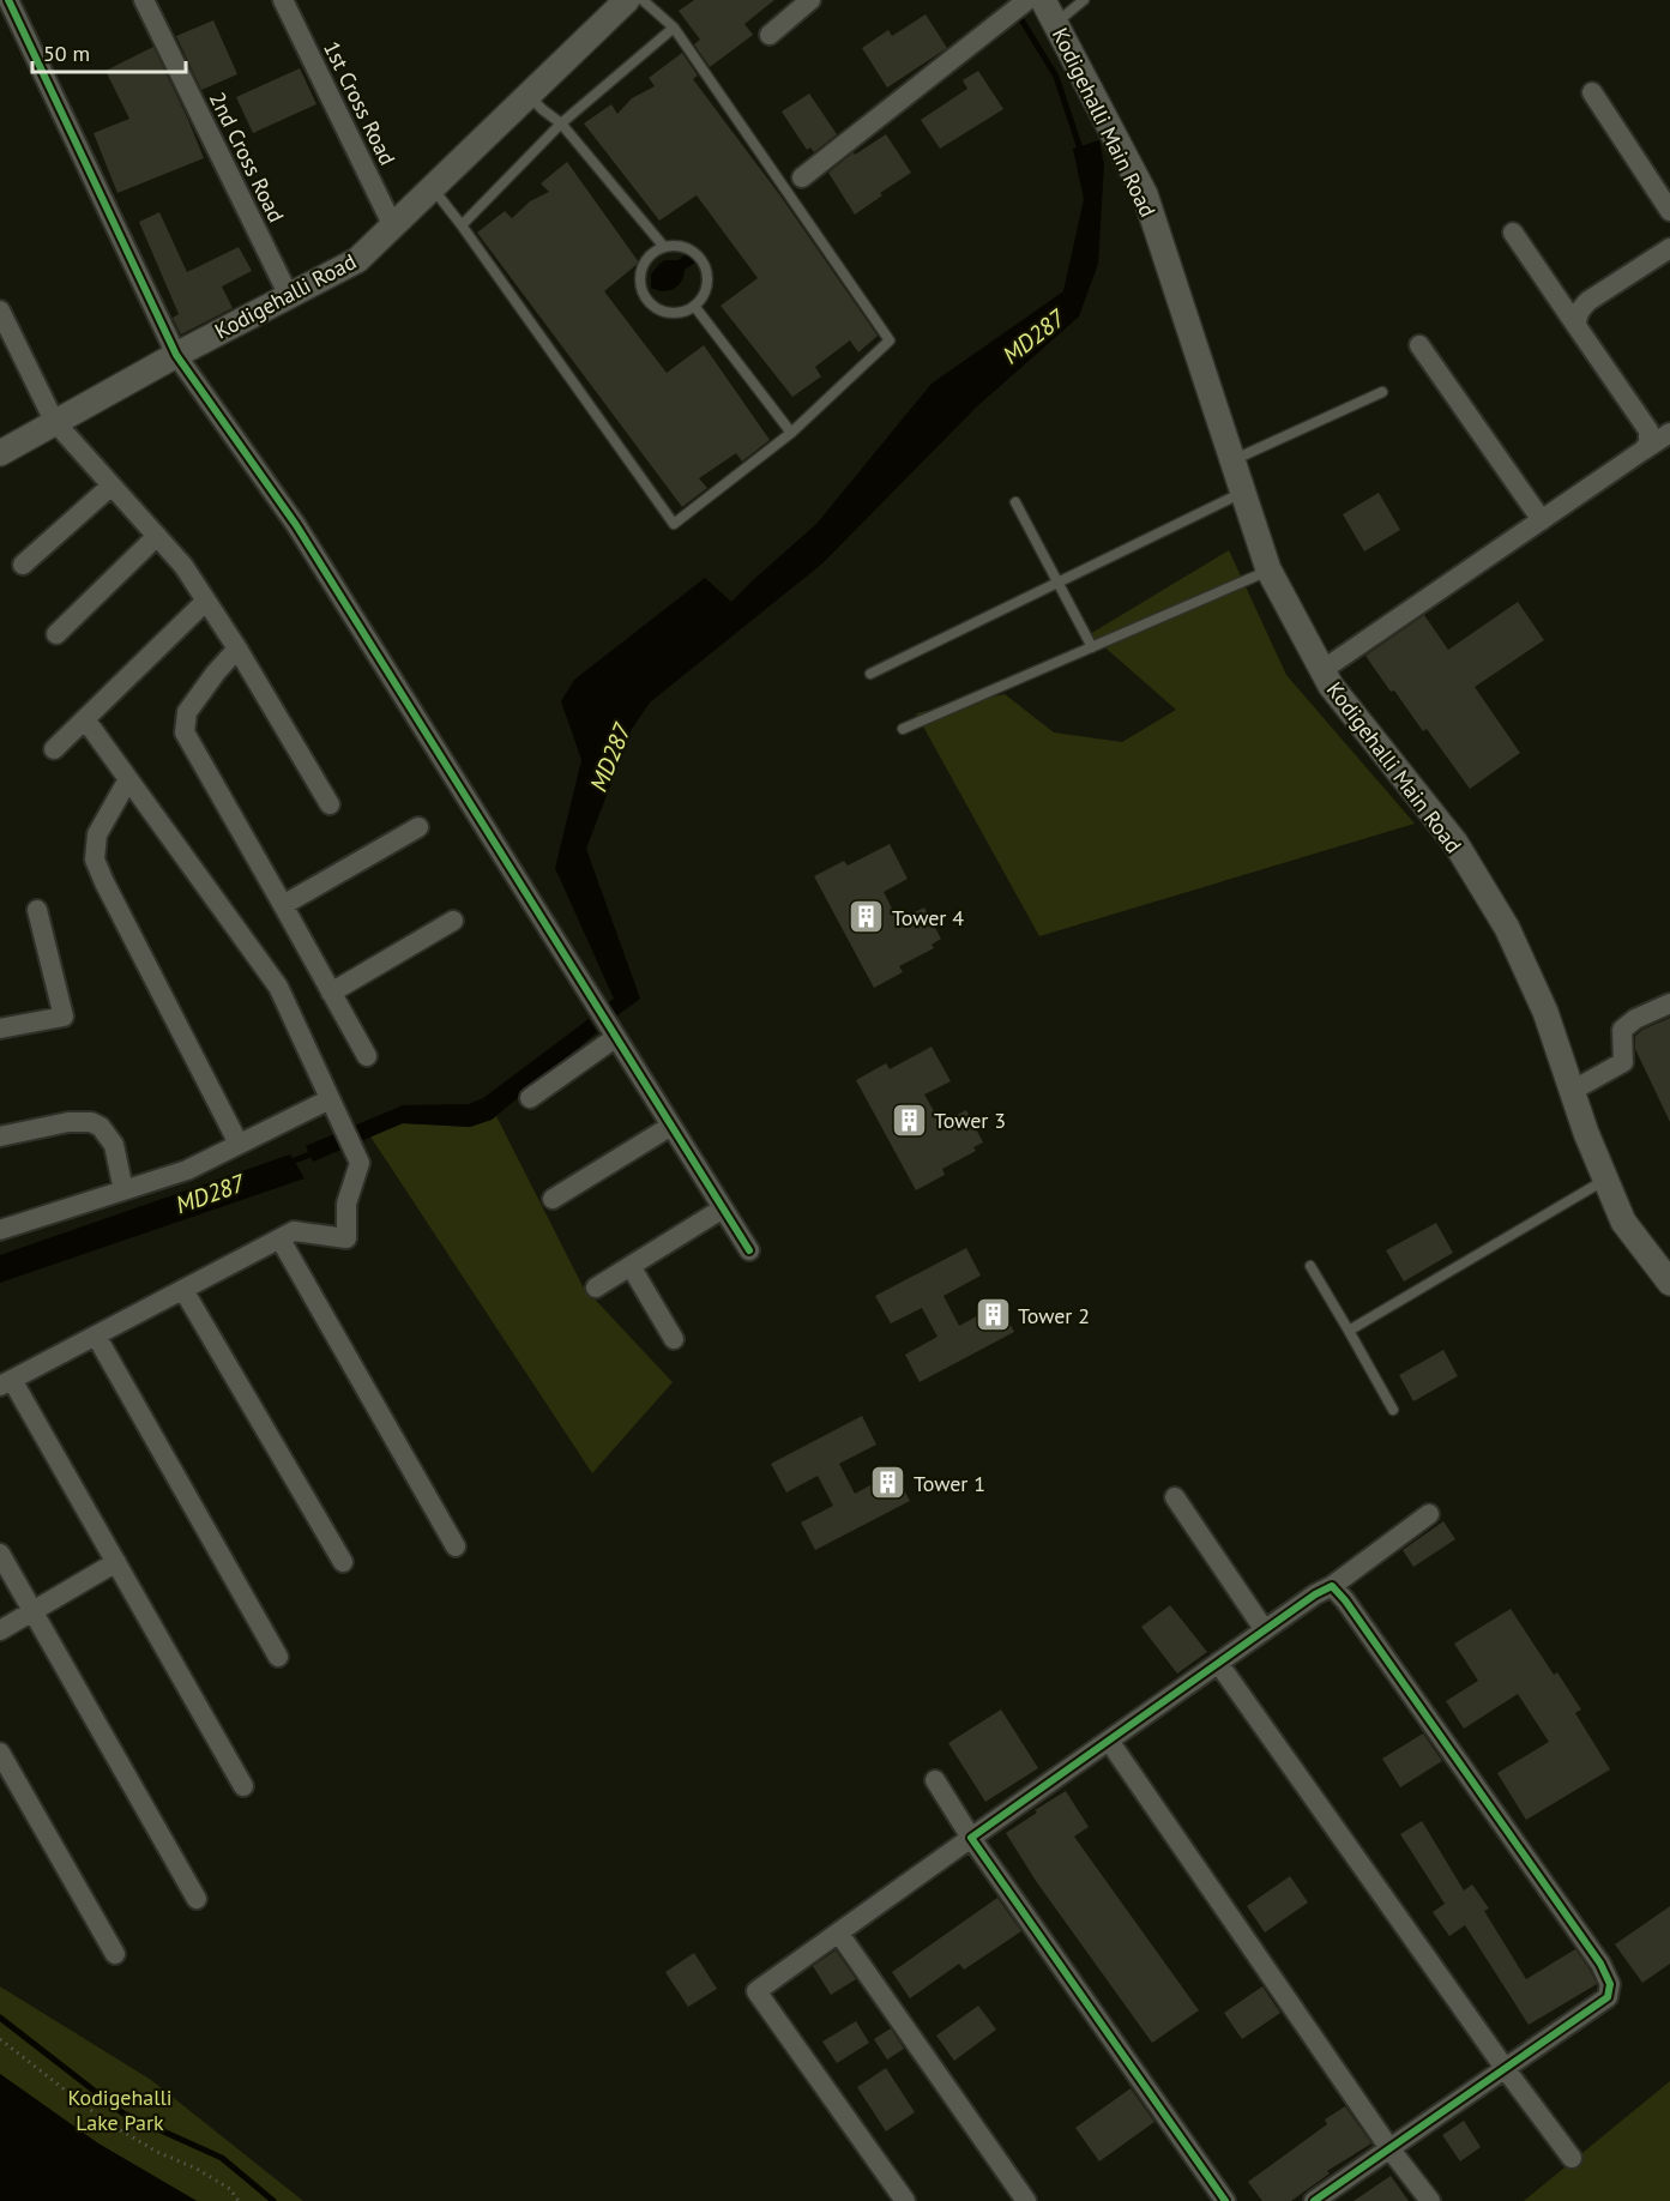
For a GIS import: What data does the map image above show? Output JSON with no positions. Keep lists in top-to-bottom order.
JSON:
{
  "streets": {
    "street": [
      "1st Cross Road",
      "Kodigehalli Main Road",
      "2nd Cross Road",
      "Kodigehalli Road"
    ]
  },
  "crossings": [
    ["1st Cross Road", "Kodigehalli Road"],
    ["2nd Cross Road", "Kodigehalli Road"]
  ],
  "water": ["MD287"],
  "parks": ["Kodigehalli Lake Park"],
  "places": {
    "building": [
      "Tower 4",
      "Tower 3",
      "Tower 2",
      "Tower 1"
    ]
  },
  "scale_bar": "50 m"
}
